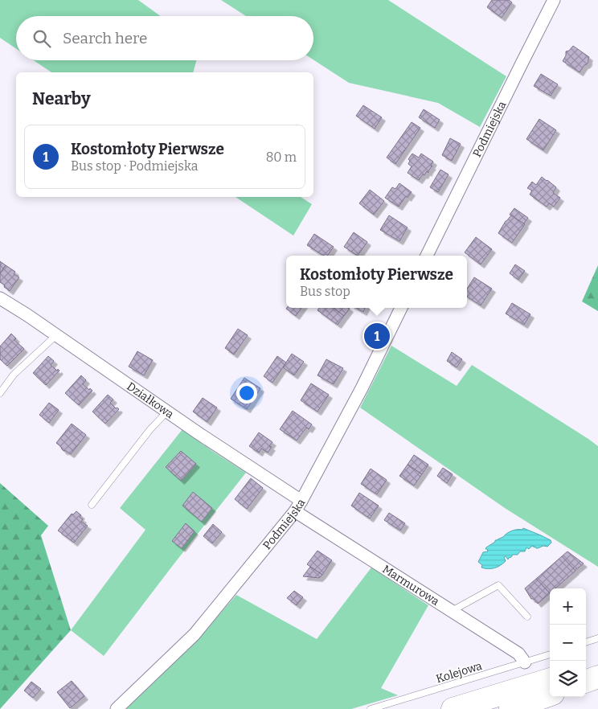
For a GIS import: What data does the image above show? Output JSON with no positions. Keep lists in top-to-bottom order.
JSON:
{
  "streets": {
    "street": ["Podmiejska", "Działkowa", "Marmurowa"],
    "lane": ["Kolejowa"]
  },
  "crossings": [
    ["Podmiejska", "Działkowa"],
    ["Podmiejska", "Marmurowa"],
    ["Marmurowa", "Kolejowa"]
  ],
  "page": {
    "search": "Search here",
    "heading": "Nearby",
    "list": [
      {
        "mark": "1",
        "name": "Kostomłoty Pierwsze",
        "note": "Bus stop · Podmiejska",
        "value": "80 m"
      }
    ],
    "popup": ["Kostomłoty Pierwsze", "Bus stop"],
    "pins": "1",
    "map_buttons": ["+", "−"]
  }
}
